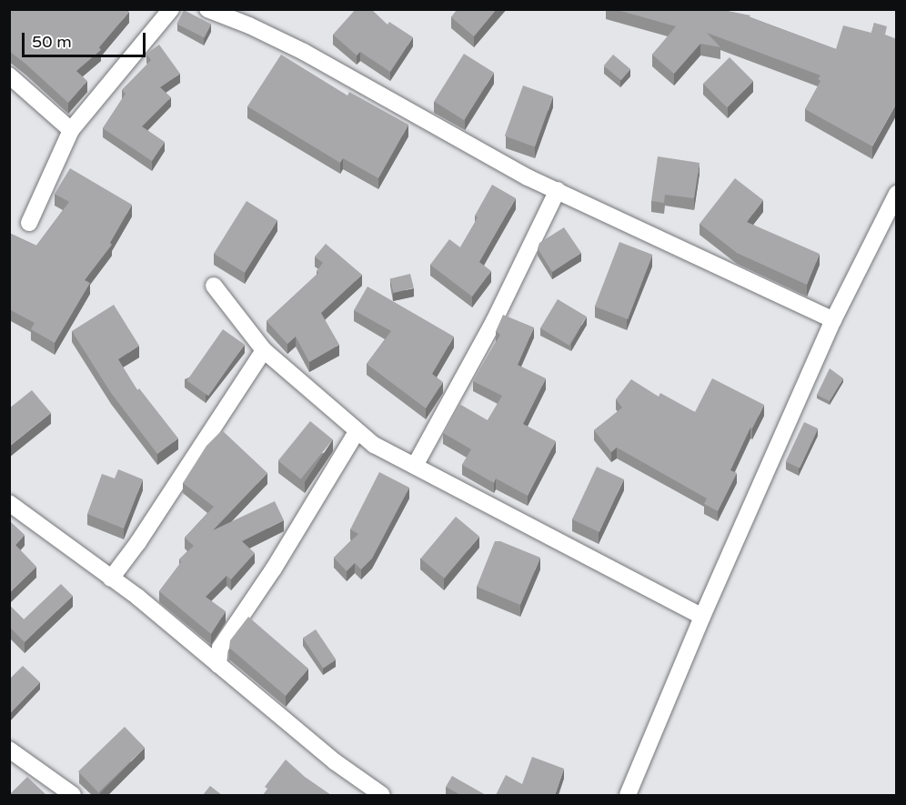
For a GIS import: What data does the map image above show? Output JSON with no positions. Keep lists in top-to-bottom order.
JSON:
{
  "scale_bar": "50 m"
}
